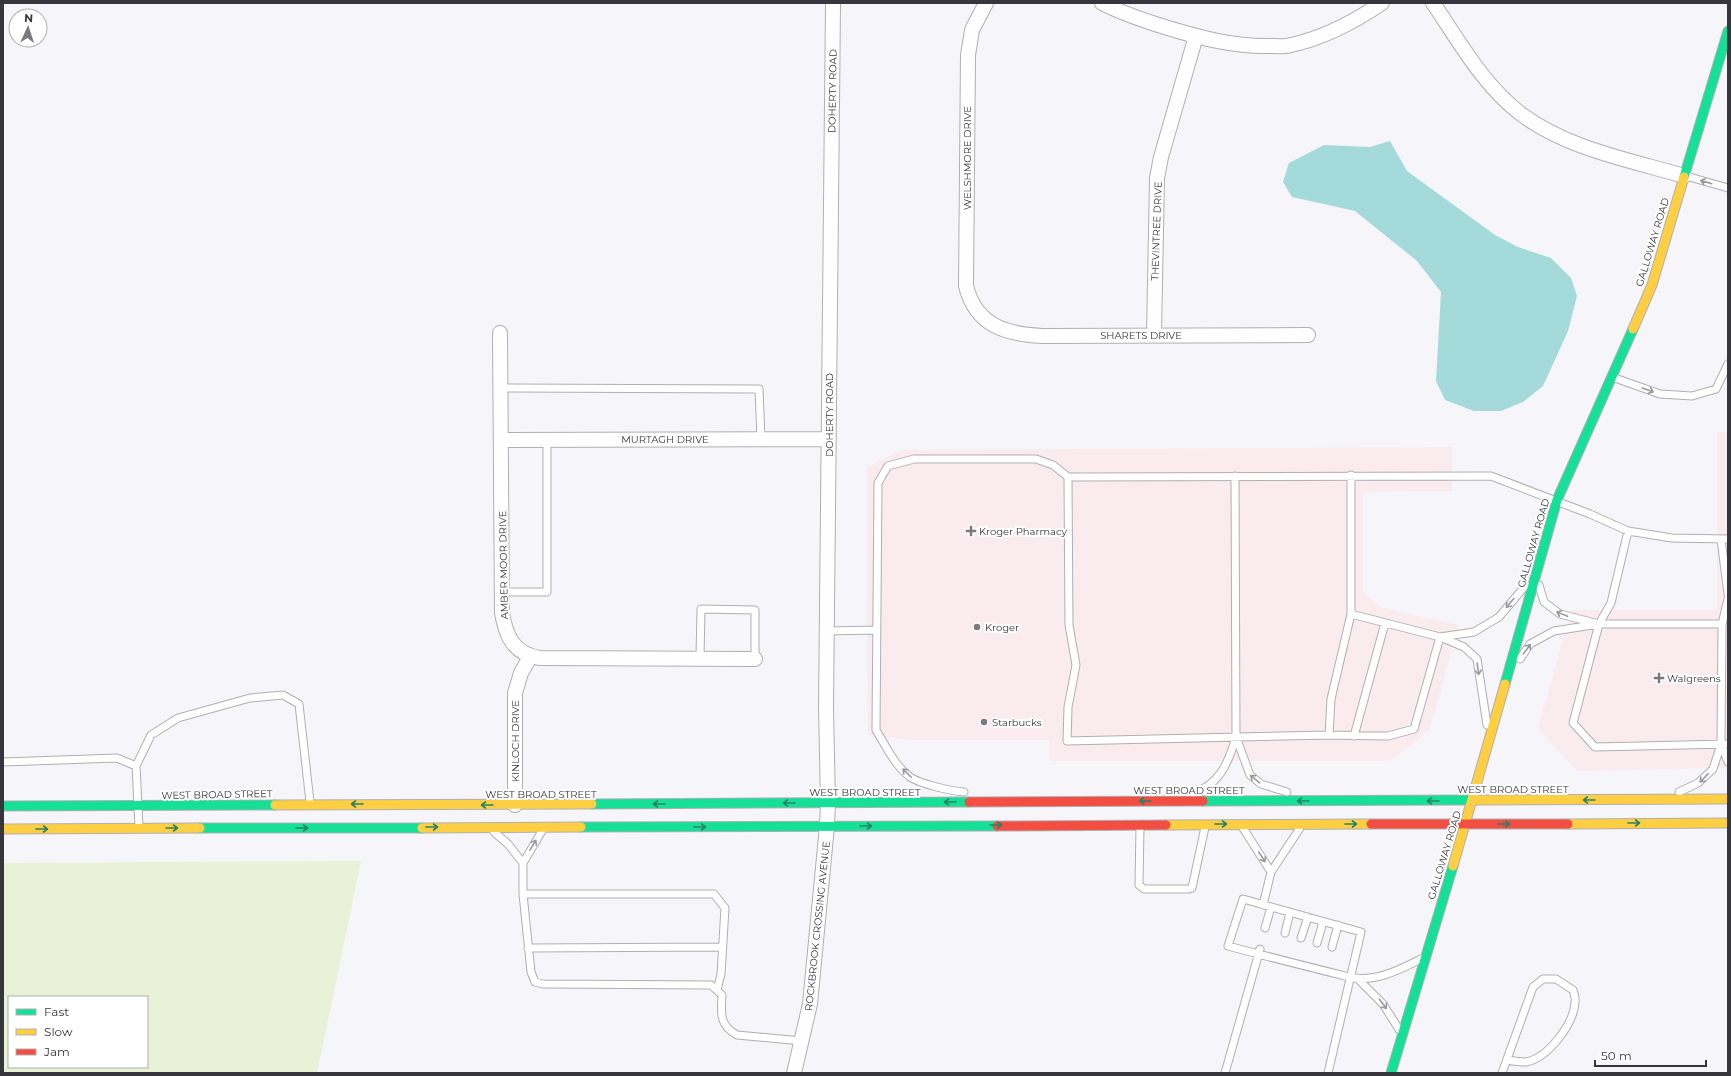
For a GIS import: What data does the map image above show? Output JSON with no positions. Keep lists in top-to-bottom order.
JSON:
{
  "streets": {
    "main road": ["GALLOWAY ROAD", "WEST BROAD STREET"],
    "street": [
      "DOHERTY ROAD",
      "WELSHMORE DRIVE",
      "THEVINTREE DRIVE",
      "SHARETS DRIVE",
      "MURTAGH DRIVE",
      "AMBER MOOR DRIVE",
      "KINLOCH DRIVE",
      "ROCKBROOK CROSSING AVENUE"
    ]
  },
  "crossings": [
    ["DOHERTY ROAD", "MURTAGH DRIVE"],
    ["DOHERTY ROAD", "WEST BROAD STREET"],
    ["DOHERTY ROAD", "ROCKBROOK CROSSING AVENUE"],
    ["WELSHMORE DRIVE", "SHARETS DRIVE"],
    ["THEVINTREE DRIVE", "SHARETS DRIVE"],
    ["GALLOWAY ROAD", "WEST BROAD STREET"],
    ["MURTAGH DRIVE", "AMBER MOOR DRIVE"],
    ["AMBER MOOR DRIVE", "KINLOCH DRIVE"],
    ["KINLOCH DRIVE", "WEST BROAD STREET"]
  ],
  "places": {
    "health": ["Kroger Pharmacy", "Walgreens"],
    "other": ["Kroger", "Starbucks"]
  },
  "legend": ["Fast", "Slow", "Jam"],
  "scale_bar": "50 m",
  "north": "top"
}
